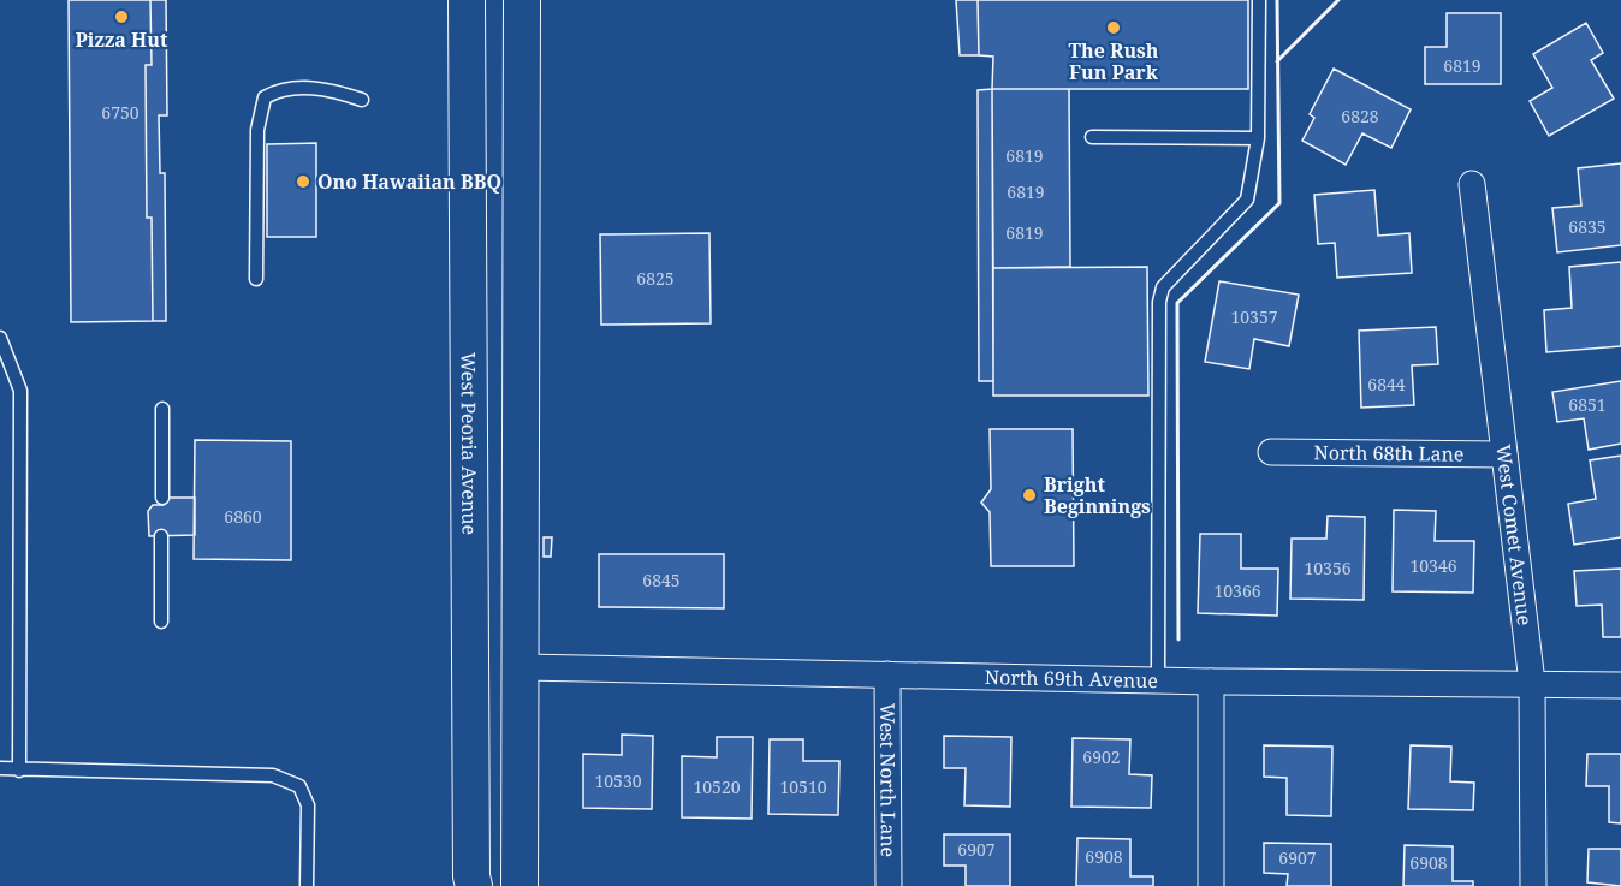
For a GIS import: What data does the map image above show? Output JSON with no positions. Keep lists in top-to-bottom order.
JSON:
{
  "streets": {
    "main road": ["West Peoria Avenue"],
    "street": [
      "North 68th Lane",
      "West Comet Avenue",
      "North 69th Avenue",
      "West North Lane"
    ]
  },
  "crossings": [
    ["North 68th Lane", "West Comet Avenue"],
    ["West Comet Avenue", "North 69th Avenue"],
    ["North 69th Avenue", "West North Lane"]
  ],
  "places": [
    "Pizza Hut",
    "The Rush Fun Park",
    "Ono Hawaiian BBQ",
    "Bright Beginnings"
  ],
  "house_numbers": [
    "6819",
    "6750",
    "6828",
    "6819",
    "6819",
    "6835",
    "6819",
    "6825",
    "10357",
    "6844",
    "6851",
    "6860",
    "10346",
    "10356",
    "6845",
    "10366",
    "6902",
    "10530",
    "10520",
    "10510",
    "6907",
    "6908",
    "6907",
    "6908"
  ]
}
